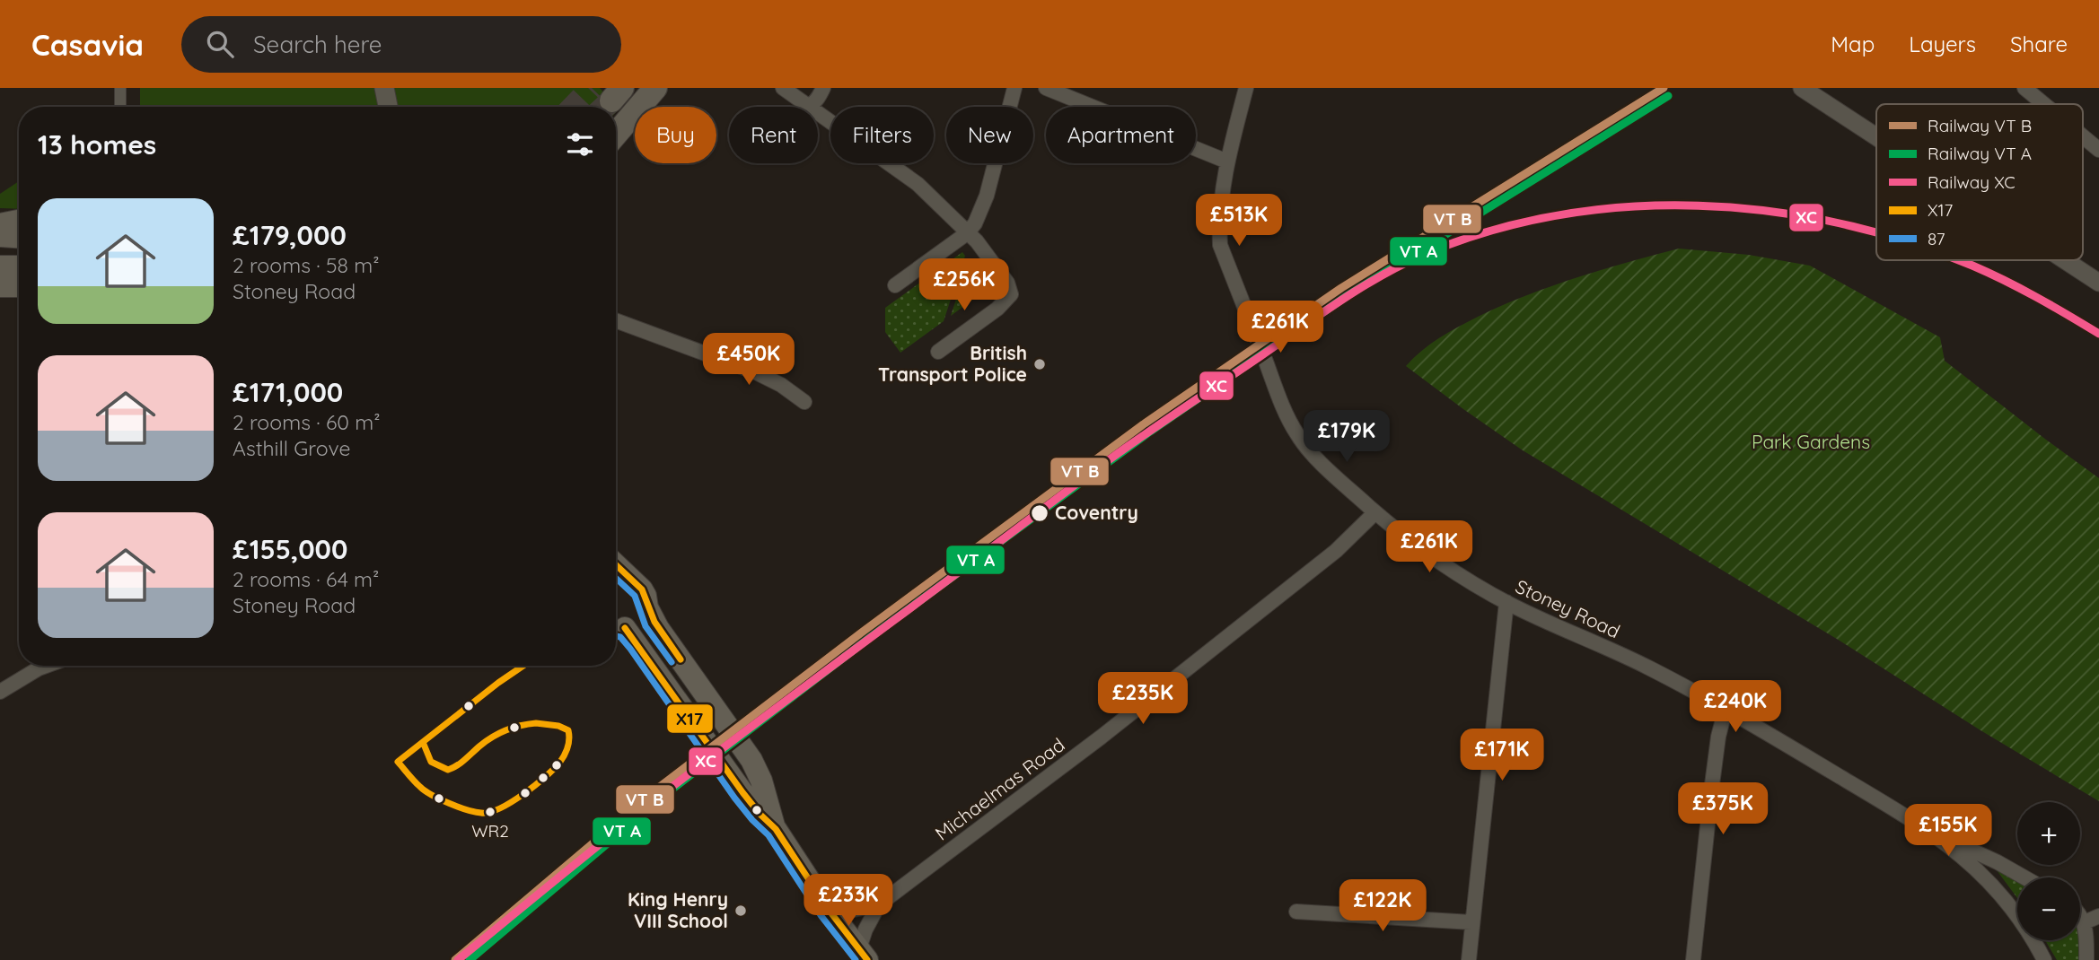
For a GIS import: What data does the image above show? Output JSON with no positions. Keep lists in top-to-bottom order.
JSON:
{
  "streets": {
    "street": ["Stoney Road", "Michaelmas Road"]
  },
  "crossings": [
    ["Stoney Road", "Michaelmas Road"]
  ],
  "parks": ["Park Gardens"],
  "places": [
    "British Transport Police",
    "Coventry",
    "WR2",
    "King Henry VIII School"
  ],
  "lines": ["rail line XC", "transit line X17", "transit line 87"],
  "legend": [
    "Railway VT B",
    "Railway VT A",
    "Railway XC",
    "X17",
    "87"
  ],
  "page": {
    "header": "Casavia",
    "search": "Search here",
    "nav": ["Map", "Layers", "Share"],
    "chip": [
      "Buy",
      "Rent",
      "Filters",
      "New",
      "Apartment"
    ],
    "heading": "13 homes",
    "list": [
      {
        "name": "£179,000",
        "note": "2 rooms · 58 m² · Stoney Road"
      },
      {
        "name": "£171,000",
        "note": "2 rooms · 60 m² · Asthill Grove"
      },
      {
        "name": "£155,000",
        "note": "2 rooms · 64 m² · Stoney Road"
      }
    ],
    "price": [
      "£513K",
      "£256K",
      "£261K",
      "£450K",
      "£179K",
      "£261K",
      "£235K",
      "£240K",
      "£171K",
      "£375K",
      "£155K",
      "£233K",
      "£122K"
    ],
    "map_buttons": ["+", "−"]
  }
}
